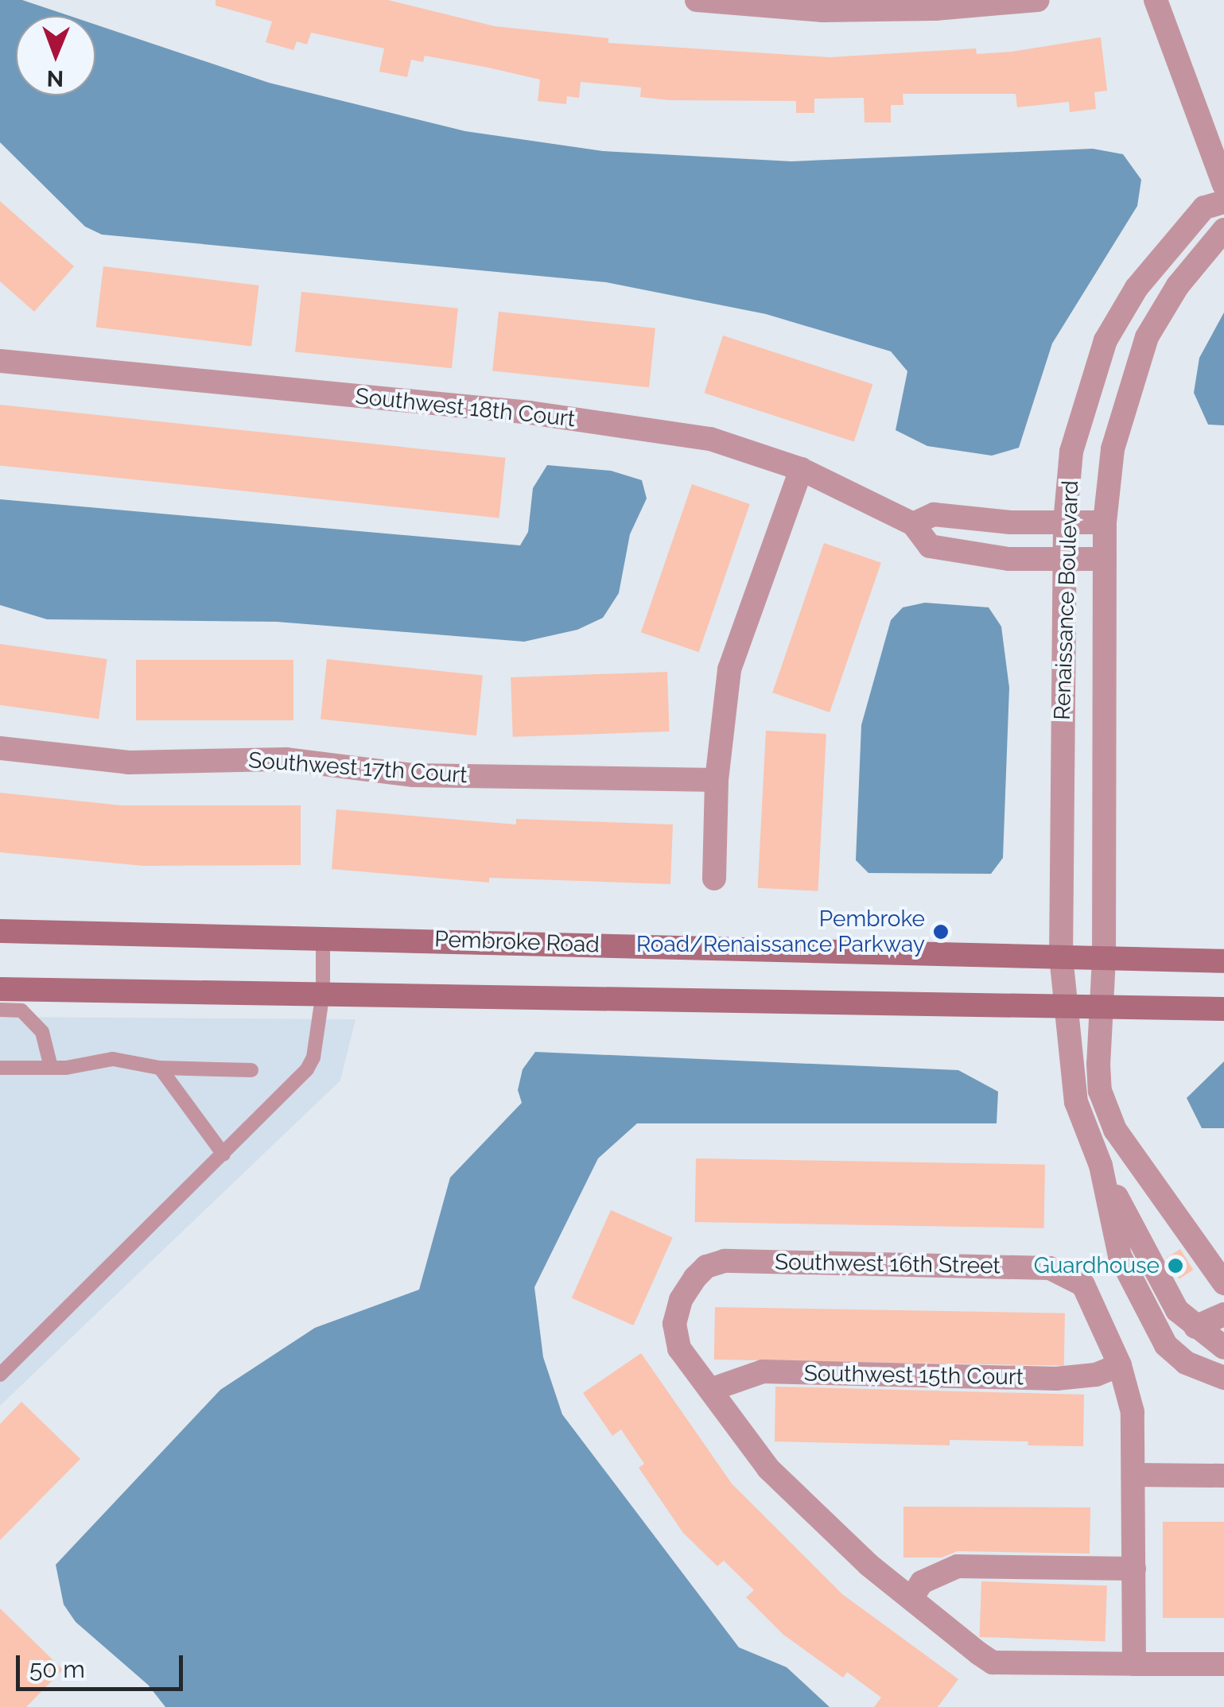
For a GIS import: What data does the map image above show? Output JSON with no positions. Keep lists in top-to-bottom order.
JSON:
{
  "streets": {
    "main road": ["Pembroke Road"],
    "street": [
      "Southwest 18th Court",
      "Renaissance Boulevard",
      "Southwest 17th Court",
      "Southwest 16th Street",
      "Southwest 15th Court"
    ]
  },
  "crossings": [
    ["Southwest 18th Court", "Renaissance Boulevard"],
    ["Renaissance Boulevard", "Pembroke Road"],
    ["Southwest 16th Street", "Southwest 15th Court"]
  ],
  "places": ["Pembroke Road/Renaissance Parkway", "Guardhouse"],
  "scale_bar": "50 m",
  "north": "bottom"
}
